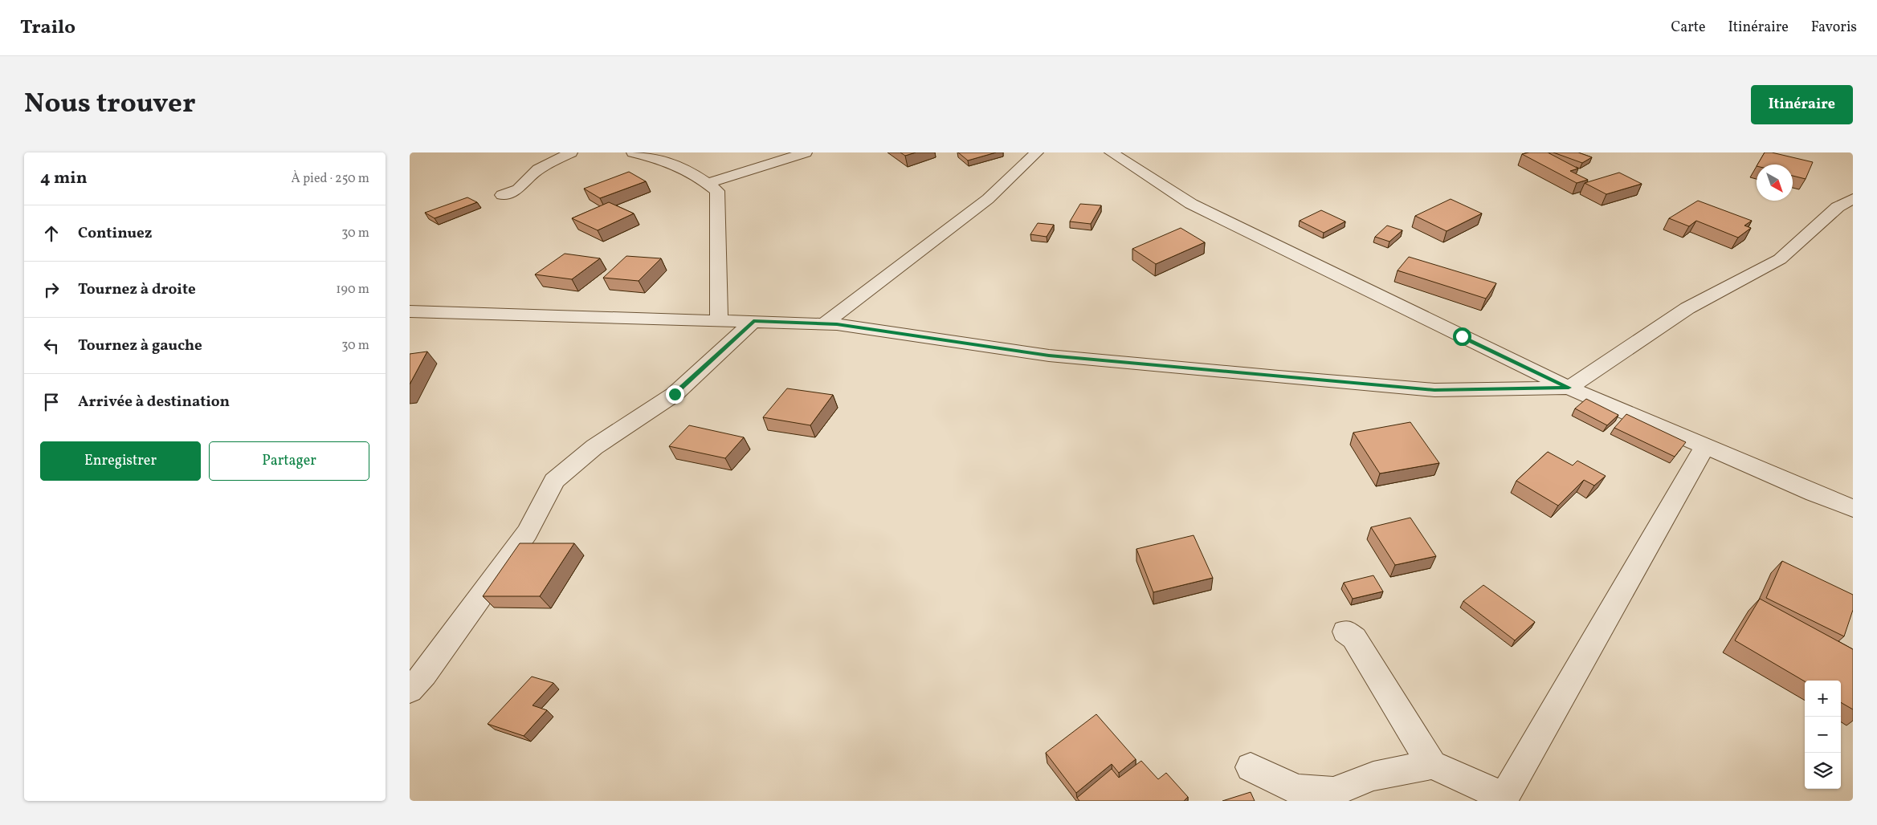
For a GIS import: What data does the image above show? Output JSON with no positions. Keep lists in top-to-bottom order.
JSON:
{
  "north": "bottom right",
  "page": {
    "header": "Trailo",
    "nav": ["Carte", "Itinéraire", "Favoris"],
    "title": "Nous trouver",
    "buttons": [
      "Itinéraire",
      ["Enregistrer", "Partager"]
    ],
    "heading": ["4 min", "À pied · 250 m"],
    "list": [
      ["Continuez", "30 m"],
      ["Tournez à droite", "190 m"],
      ["Tournez à gauche", "30 m"],
      "Arrivée à destination"
    ],
    "map_buttons": ["+", "−"]
  }
}
